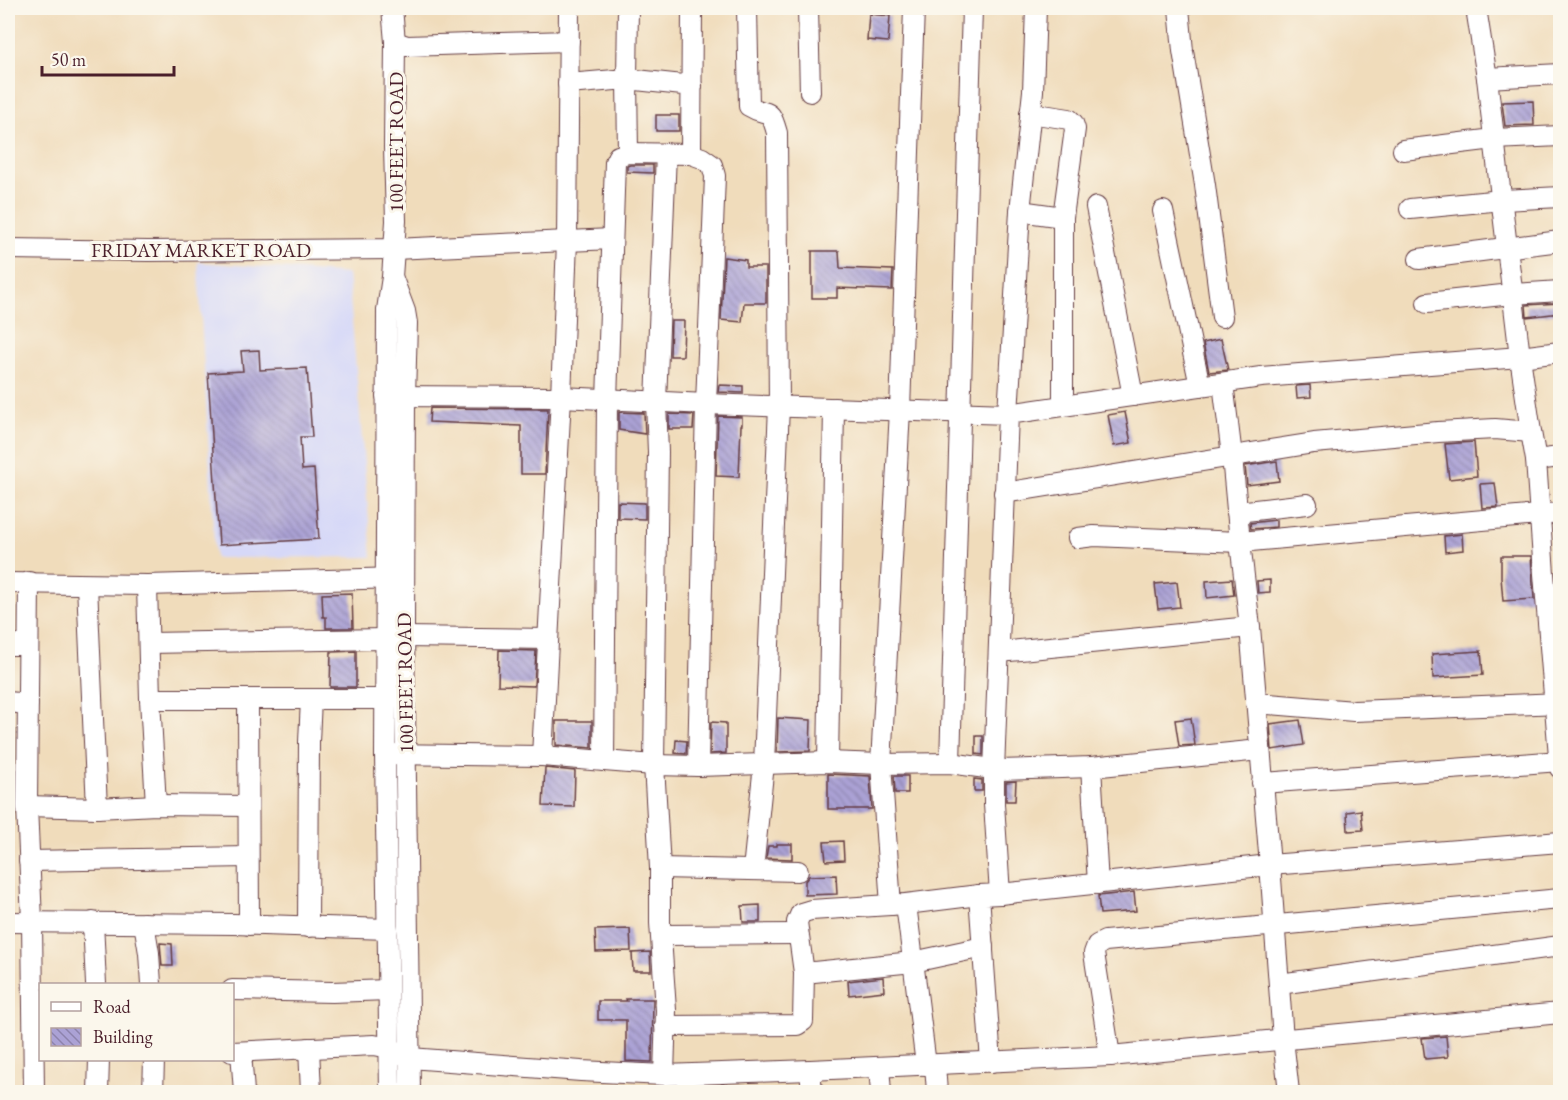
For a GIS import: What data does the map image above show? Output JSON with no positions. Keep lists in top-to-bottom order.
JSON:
{
  "streets": {
    "street": ["100 FEET ROAD", "FRIDAY MARKET ROAD"]
  },
  "crossings": [
    ["100 FEET ROAD", "FRIDAY MARKET ROAD"]
  ],
  "legend": ["Road", "Building"],
  "scale_bar": "50 m"
}
